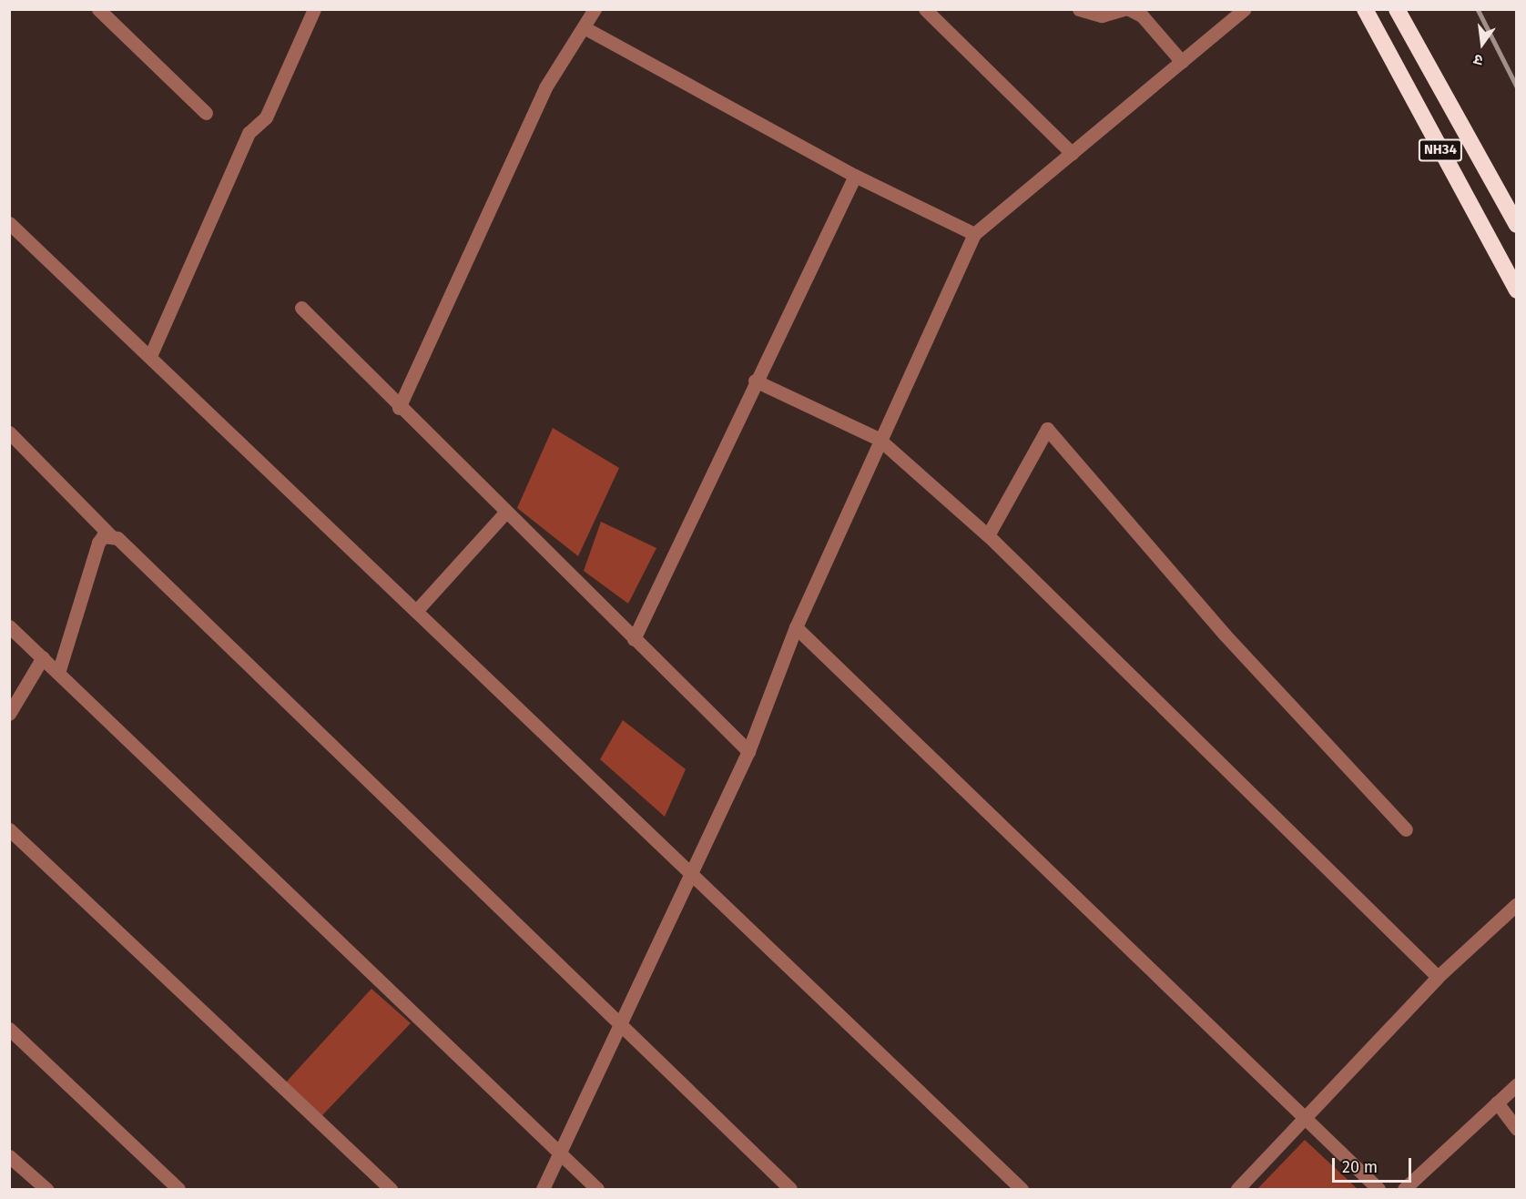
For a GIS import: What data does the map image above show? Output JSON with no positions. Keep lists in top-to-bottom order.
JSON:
{
  "streets": {
    "highway": ["NH34"]
  },
  "scale_bar": "20 m",
  "north": "bottom"
}
